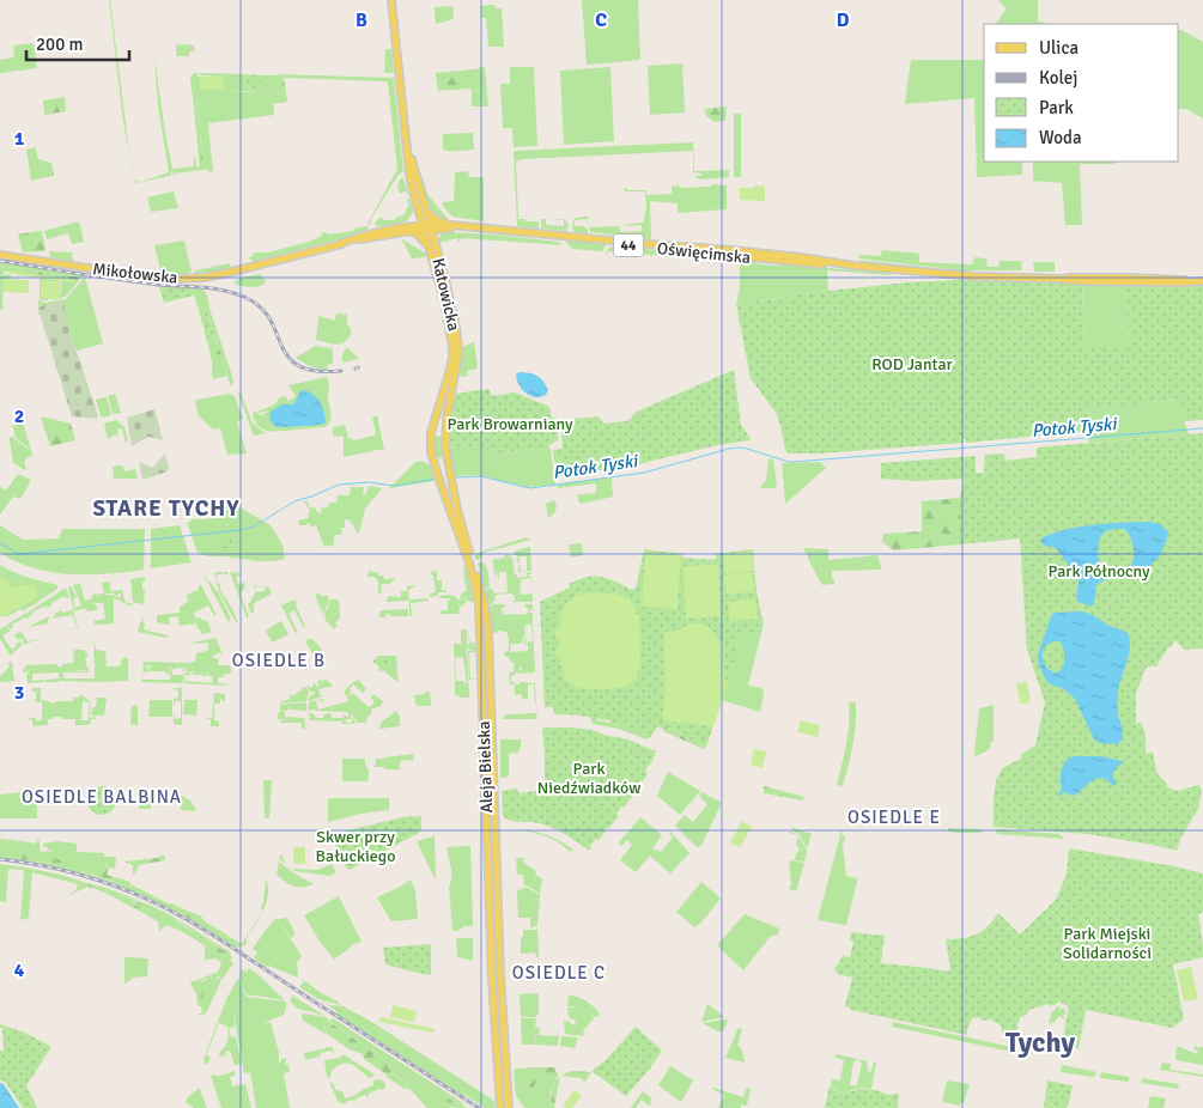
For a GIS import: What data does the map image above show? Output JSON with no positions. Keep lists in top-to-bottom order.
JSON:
{
  "streets": {
    "main road": [
      "44",
      "Oświęcimska",
      "Mikołowska",
      "Katowicka",
      "Aleja Bielska"
    ]
  },
  "crossings": [
    ["Oświęcimska", "Mikołowska"],
    ["Oświęcimska", "Katowicka"],
    ["Mikołowska", "Katowicka"],
    ["Katowicka", "Aleja Bielska"]
  ],
  "districts": [
    "STARE TYCHY",
    "OSIEDLE B",
    "OSIEDLE BALBINA",
    "OSIEDLE E",
    "OSIEDLE C",
    "Tychy"
  ],
  "water": ["Potok Tyski"],
  "parks": [
    "ROD Jantar",
    "Park Browarniany",
    "Park Północny",
    "Park Niedźwiadków",
    "Skwer przy Bałuckiego",
    "Park Miejski Solidarności"
  ],
  "legend": [
    "Ulica",
    "Kolej",
    "Park",
    "Woda"
  ],
  "scale_bar": "200 m",
  "grid": {
    "columns": ["B", "C", "D"],
    "rows": [
      "1",
      "2",
      "3",
      "4"
    ]
  }
}
